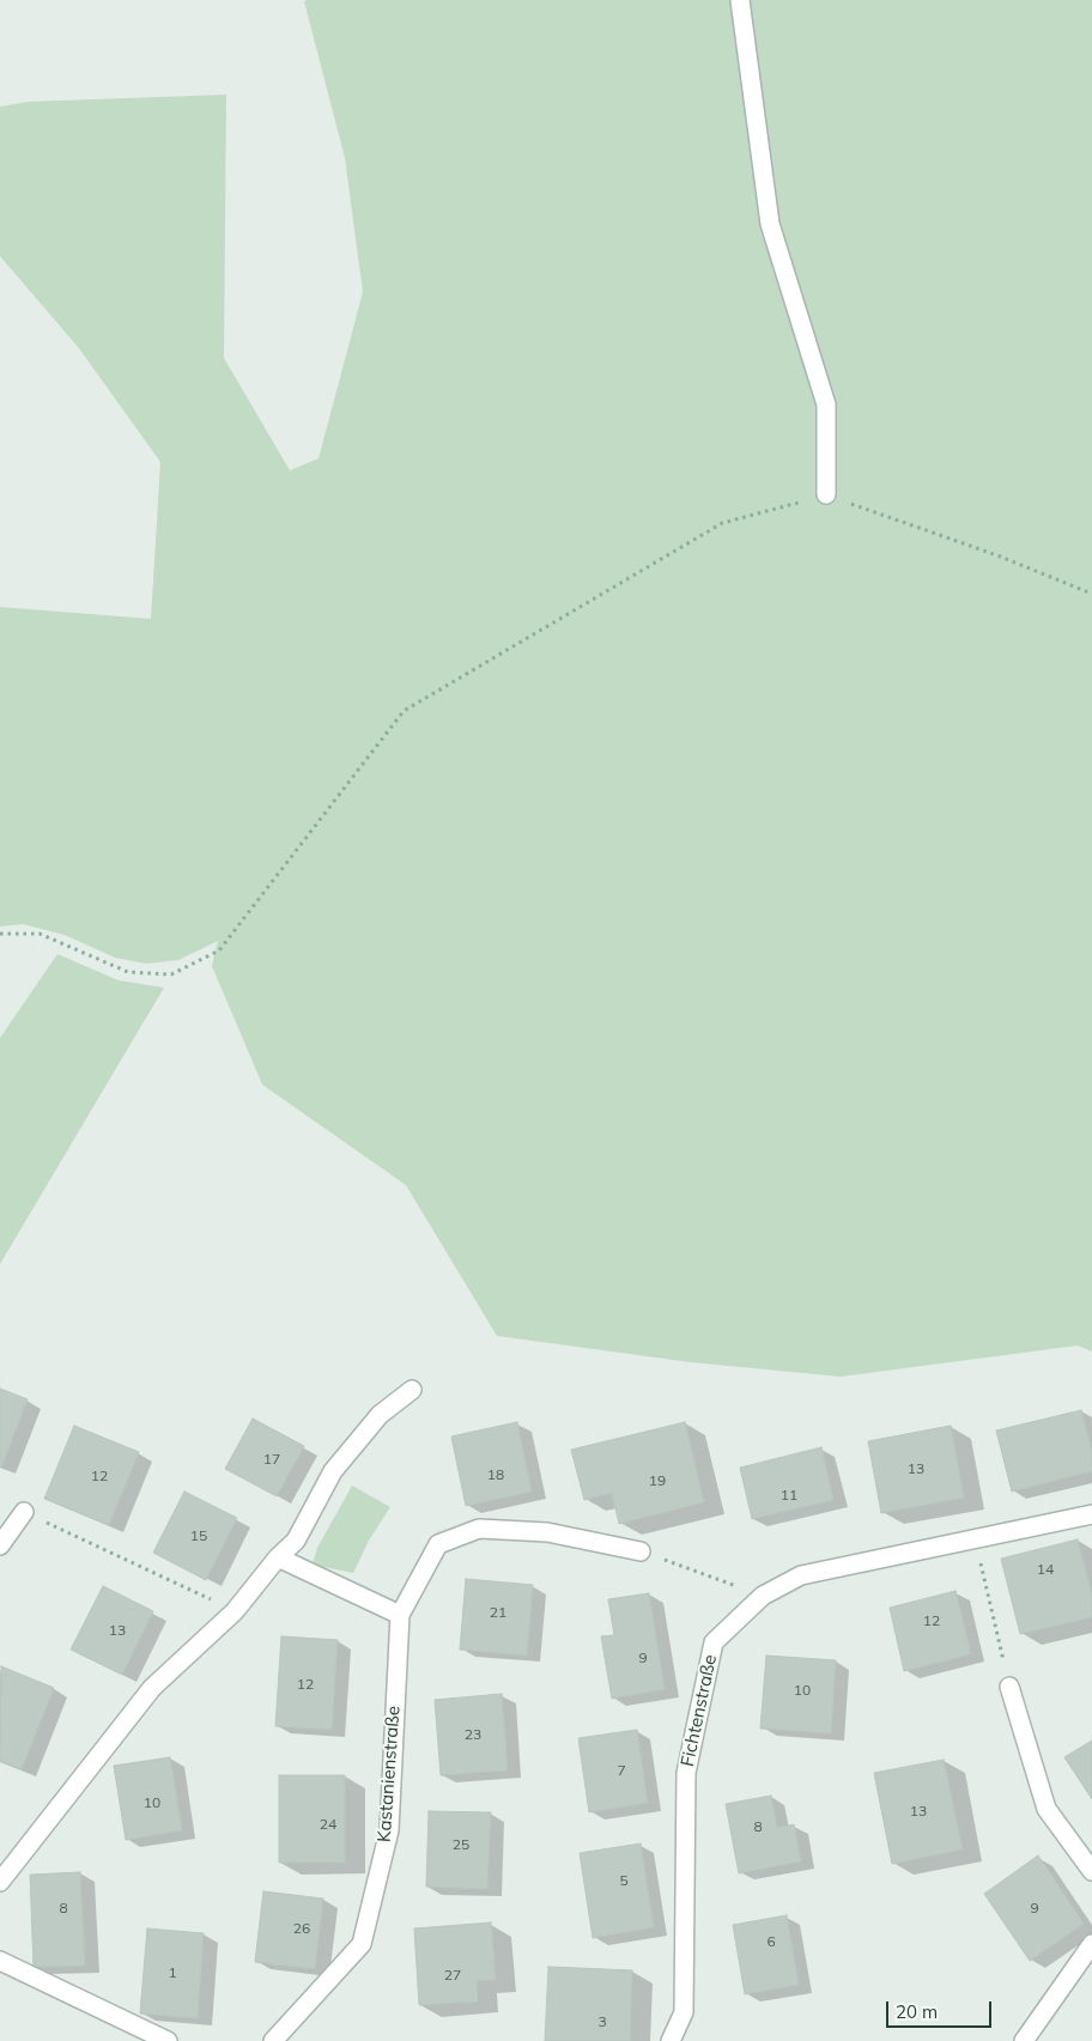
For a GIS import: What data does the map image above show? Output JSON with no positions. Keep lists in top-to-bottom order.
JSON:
{
  "streets": {
    "street": ["Fichtenstraße", "Kastanienstraße"]
  },
  "house_numbers": [
    "17",
    "13",
    "18",
    "12",
    "19",
    "11",
    "15",
    "14",
    "21",
    "12",
    "13",
    "9",
    "12",
    "10",
    "23",
    "7",
    "10",
    "13",
    "24",
    "8",
    "25",
    "5",
    "8",
    "9",
    "26",
    "6",
    "1",
    "27",
    "3"
  ],
  "scale_bar": "20 m"
}
